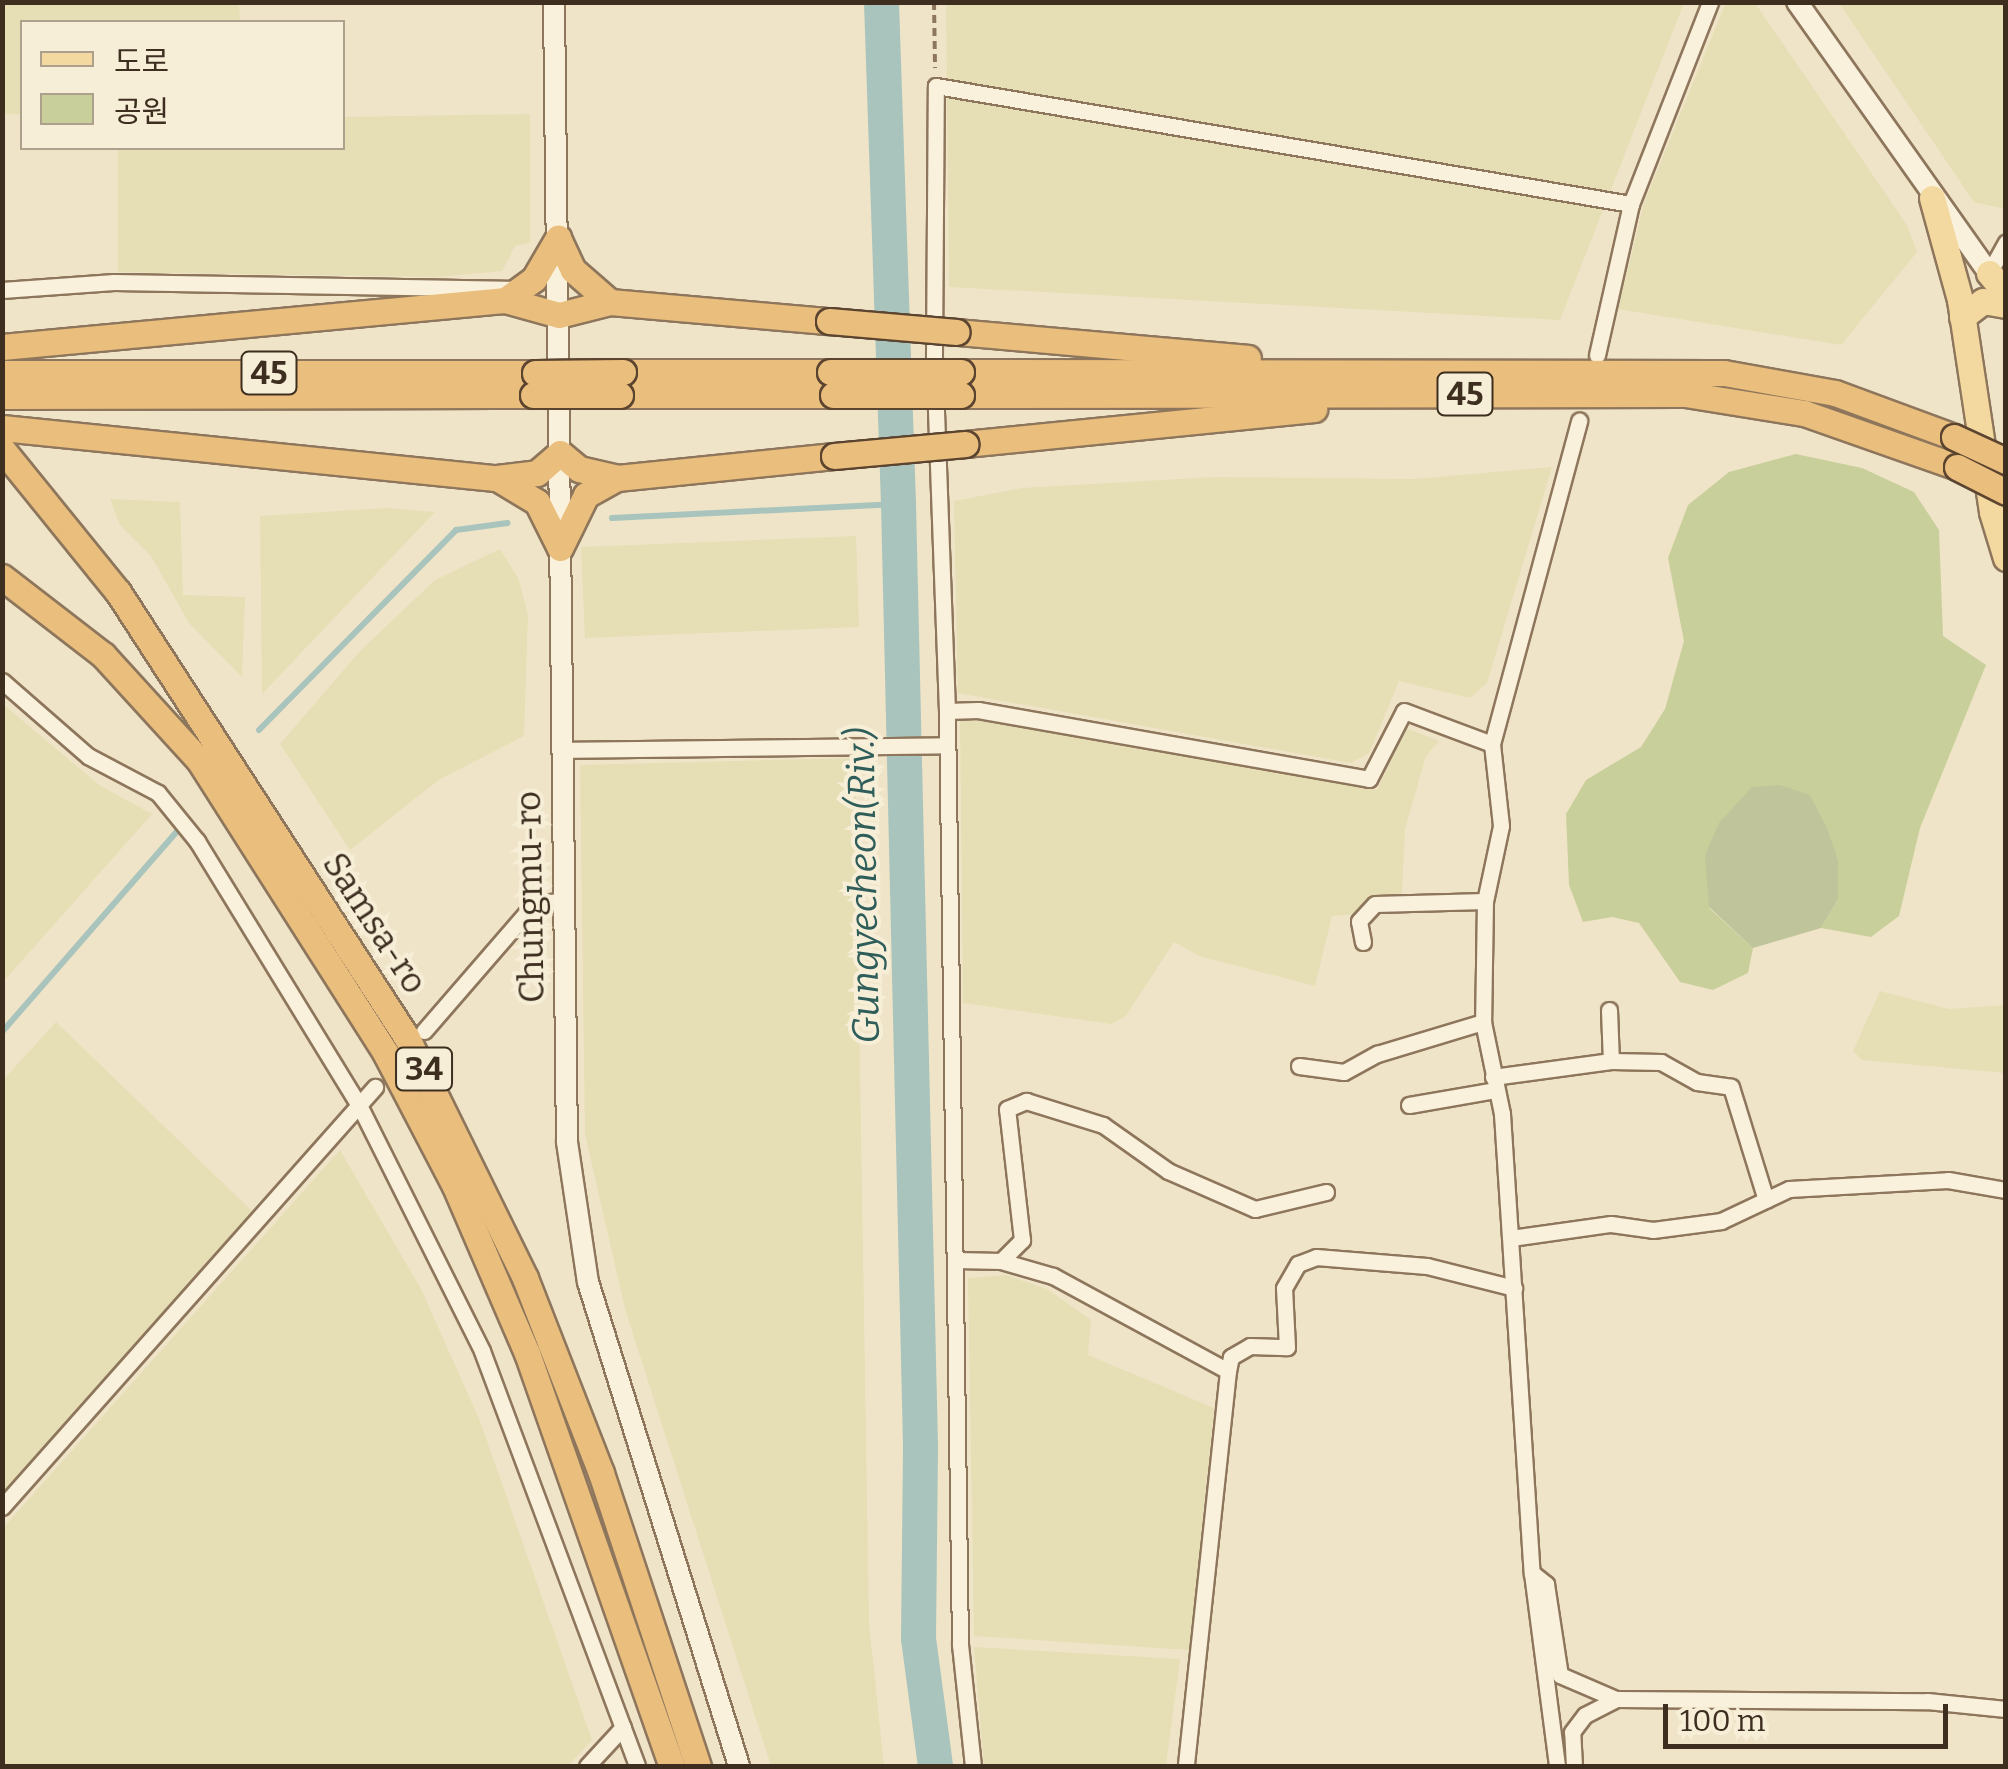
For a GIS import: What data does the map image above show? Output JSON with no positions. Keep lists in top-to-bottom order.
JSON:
{
  "streets": {
    "highway": ["45", "Samsa-ro", "34"],
    "street": ["Chungmu-ro"]
  },
  "water": ["Gungyecheon(Riv.)"],
  "legend": ["도로", "공원"],
  "scale_bar": "100 m"
}
